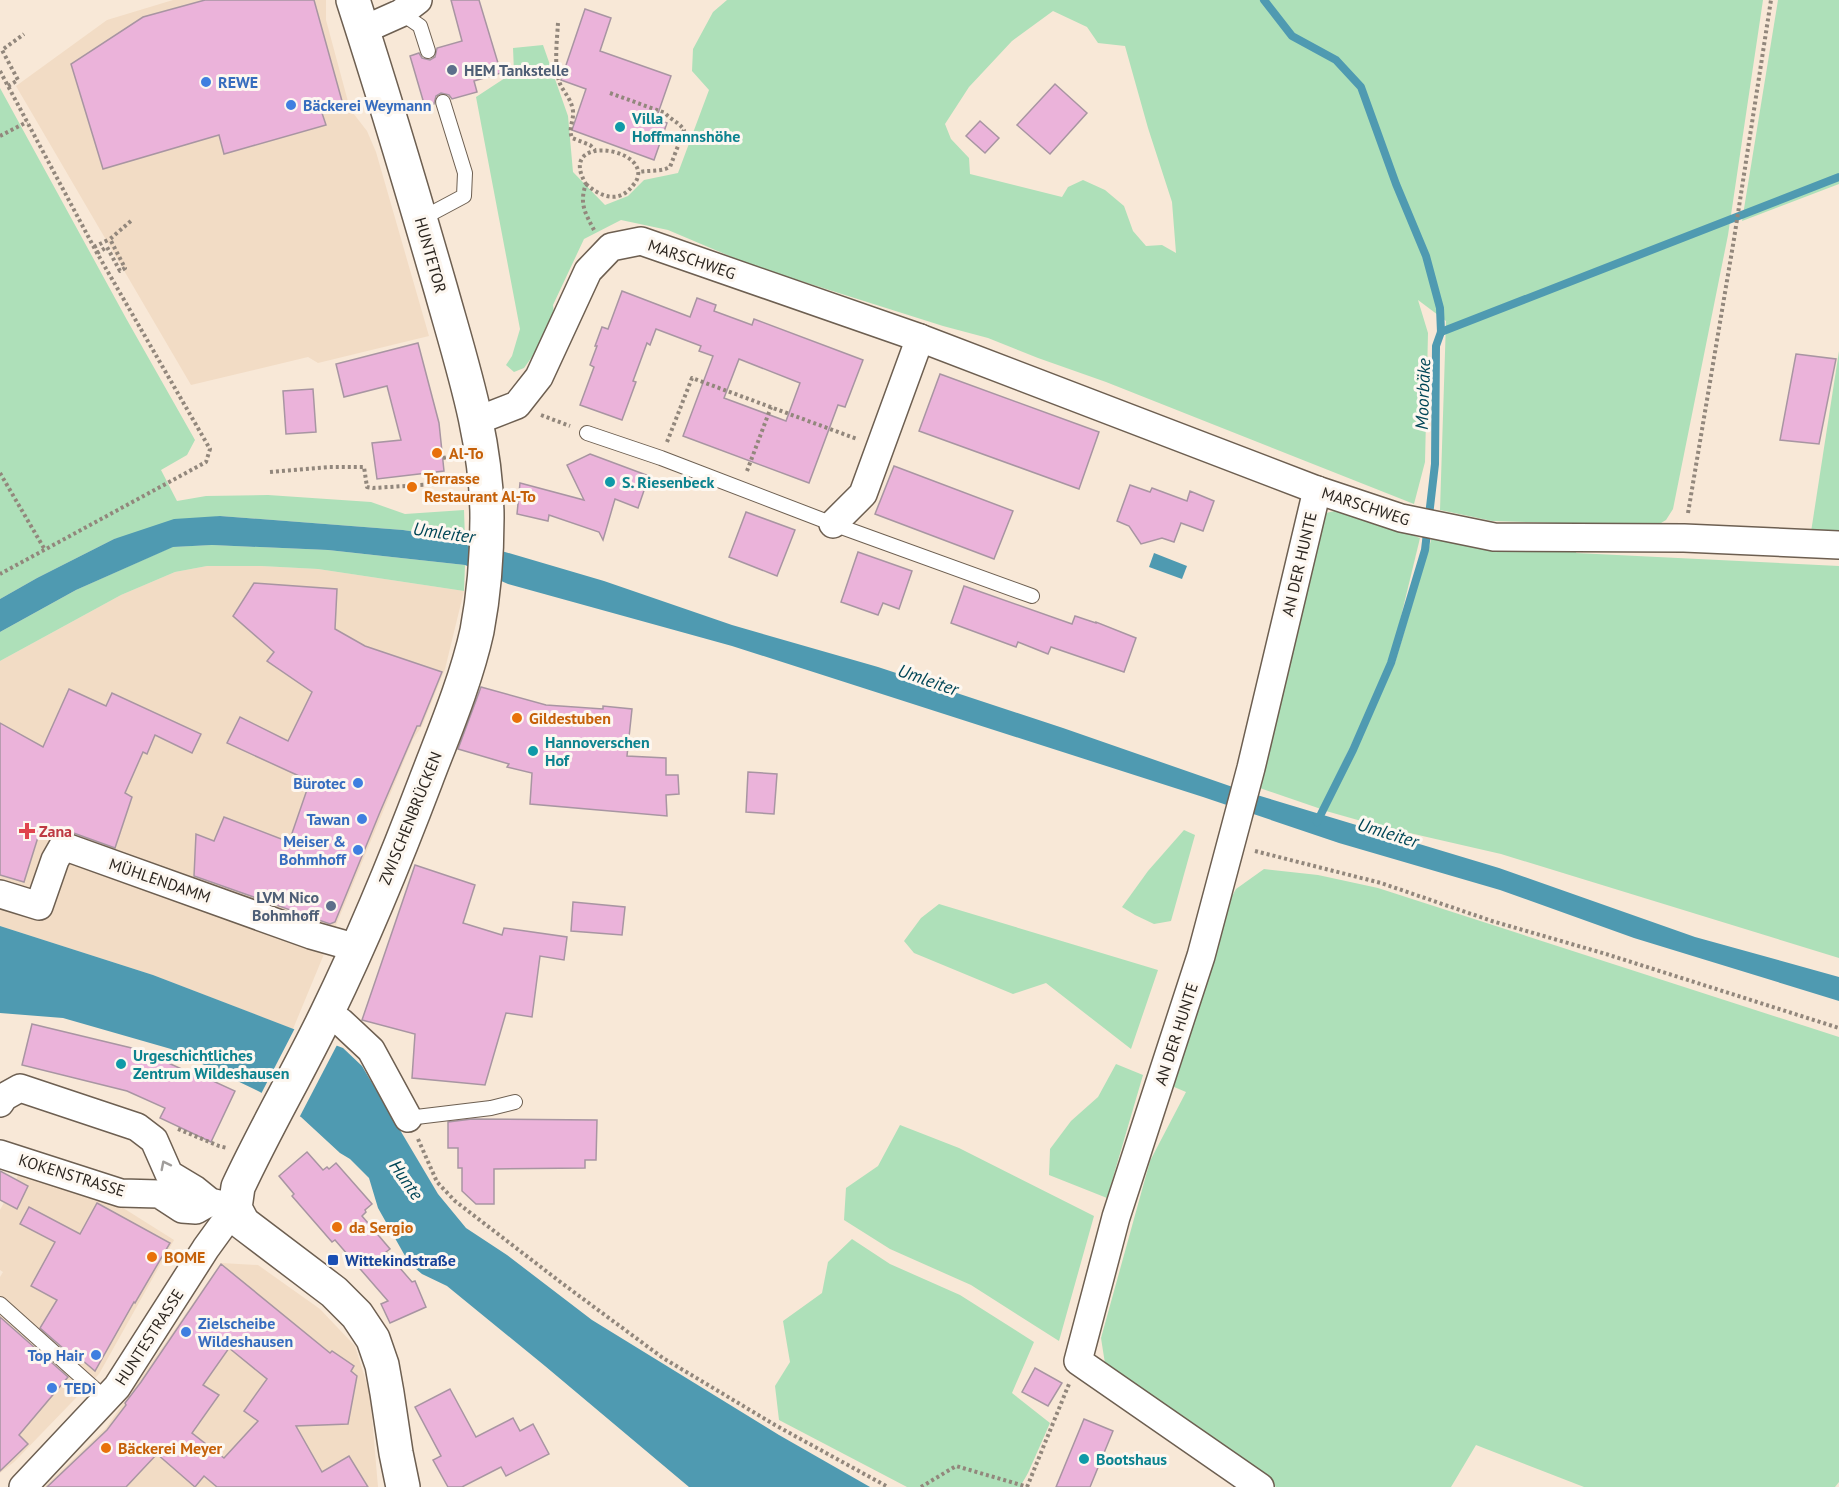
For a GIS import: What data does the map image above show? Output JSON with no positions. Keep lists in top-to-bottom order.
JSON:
{
  "streets": {
    "street": [
      "HUNTETOR",
      "MARSCHWEG",
      "AN DER HUNTE",
      "ZWISCHENBRÜCKEN",
      "MÜHLENDAMM",
      "KOKENSTRASSE",
      "HUNTESTRASSE"
    ]
  },
  "crossings": [
    ["HUNTETOR", "MARSCHWEG"],
    ["HUNTETOR", "ZWISCHENBRÜCKEN"],
    ["MARSCHWEG", "AN DER HUNTE"],
    ["ZWISCHENBRÜCKEN", "MÜHLENDAMM"],
    ["ZWISCHENBRÜCKEN", "HUNTESTRASSE"],
    ["KOKENSTRASSE", "HUNTESTRASSE"]
  ],
  "water": ["Moorbäke", "Umleiter", "Hunte"],
  "places": {
    "other": [
      "HEM Tankstelle",
      "REWE",
      "Bäckerei Weymann",
      "Villa Hoffmannshöhe",
      "Al-To",
      "S. Riesenbeck",
      "Terrasse Restaurant Al-To",
      "Gildestuben",
      "Hannoverschen Hof",
      "Bürotec",
      "Tawan",
      "Meiser & Bohmhoff",
      "LVM Nico Bohmhoff",
      "Urgeschichtliches Zentrum Wildeshausen",
      "da Sergio",
      "BOME",
      "Zielscheibe Wildeshausen",
      "Top Hair",
      "TEDi",
      "Bäckerei Meyer",
      "Bootshaus"
    ],
    "health": ["Zana"],
    "transit": ["Wittekindstraße"]
  }
}
